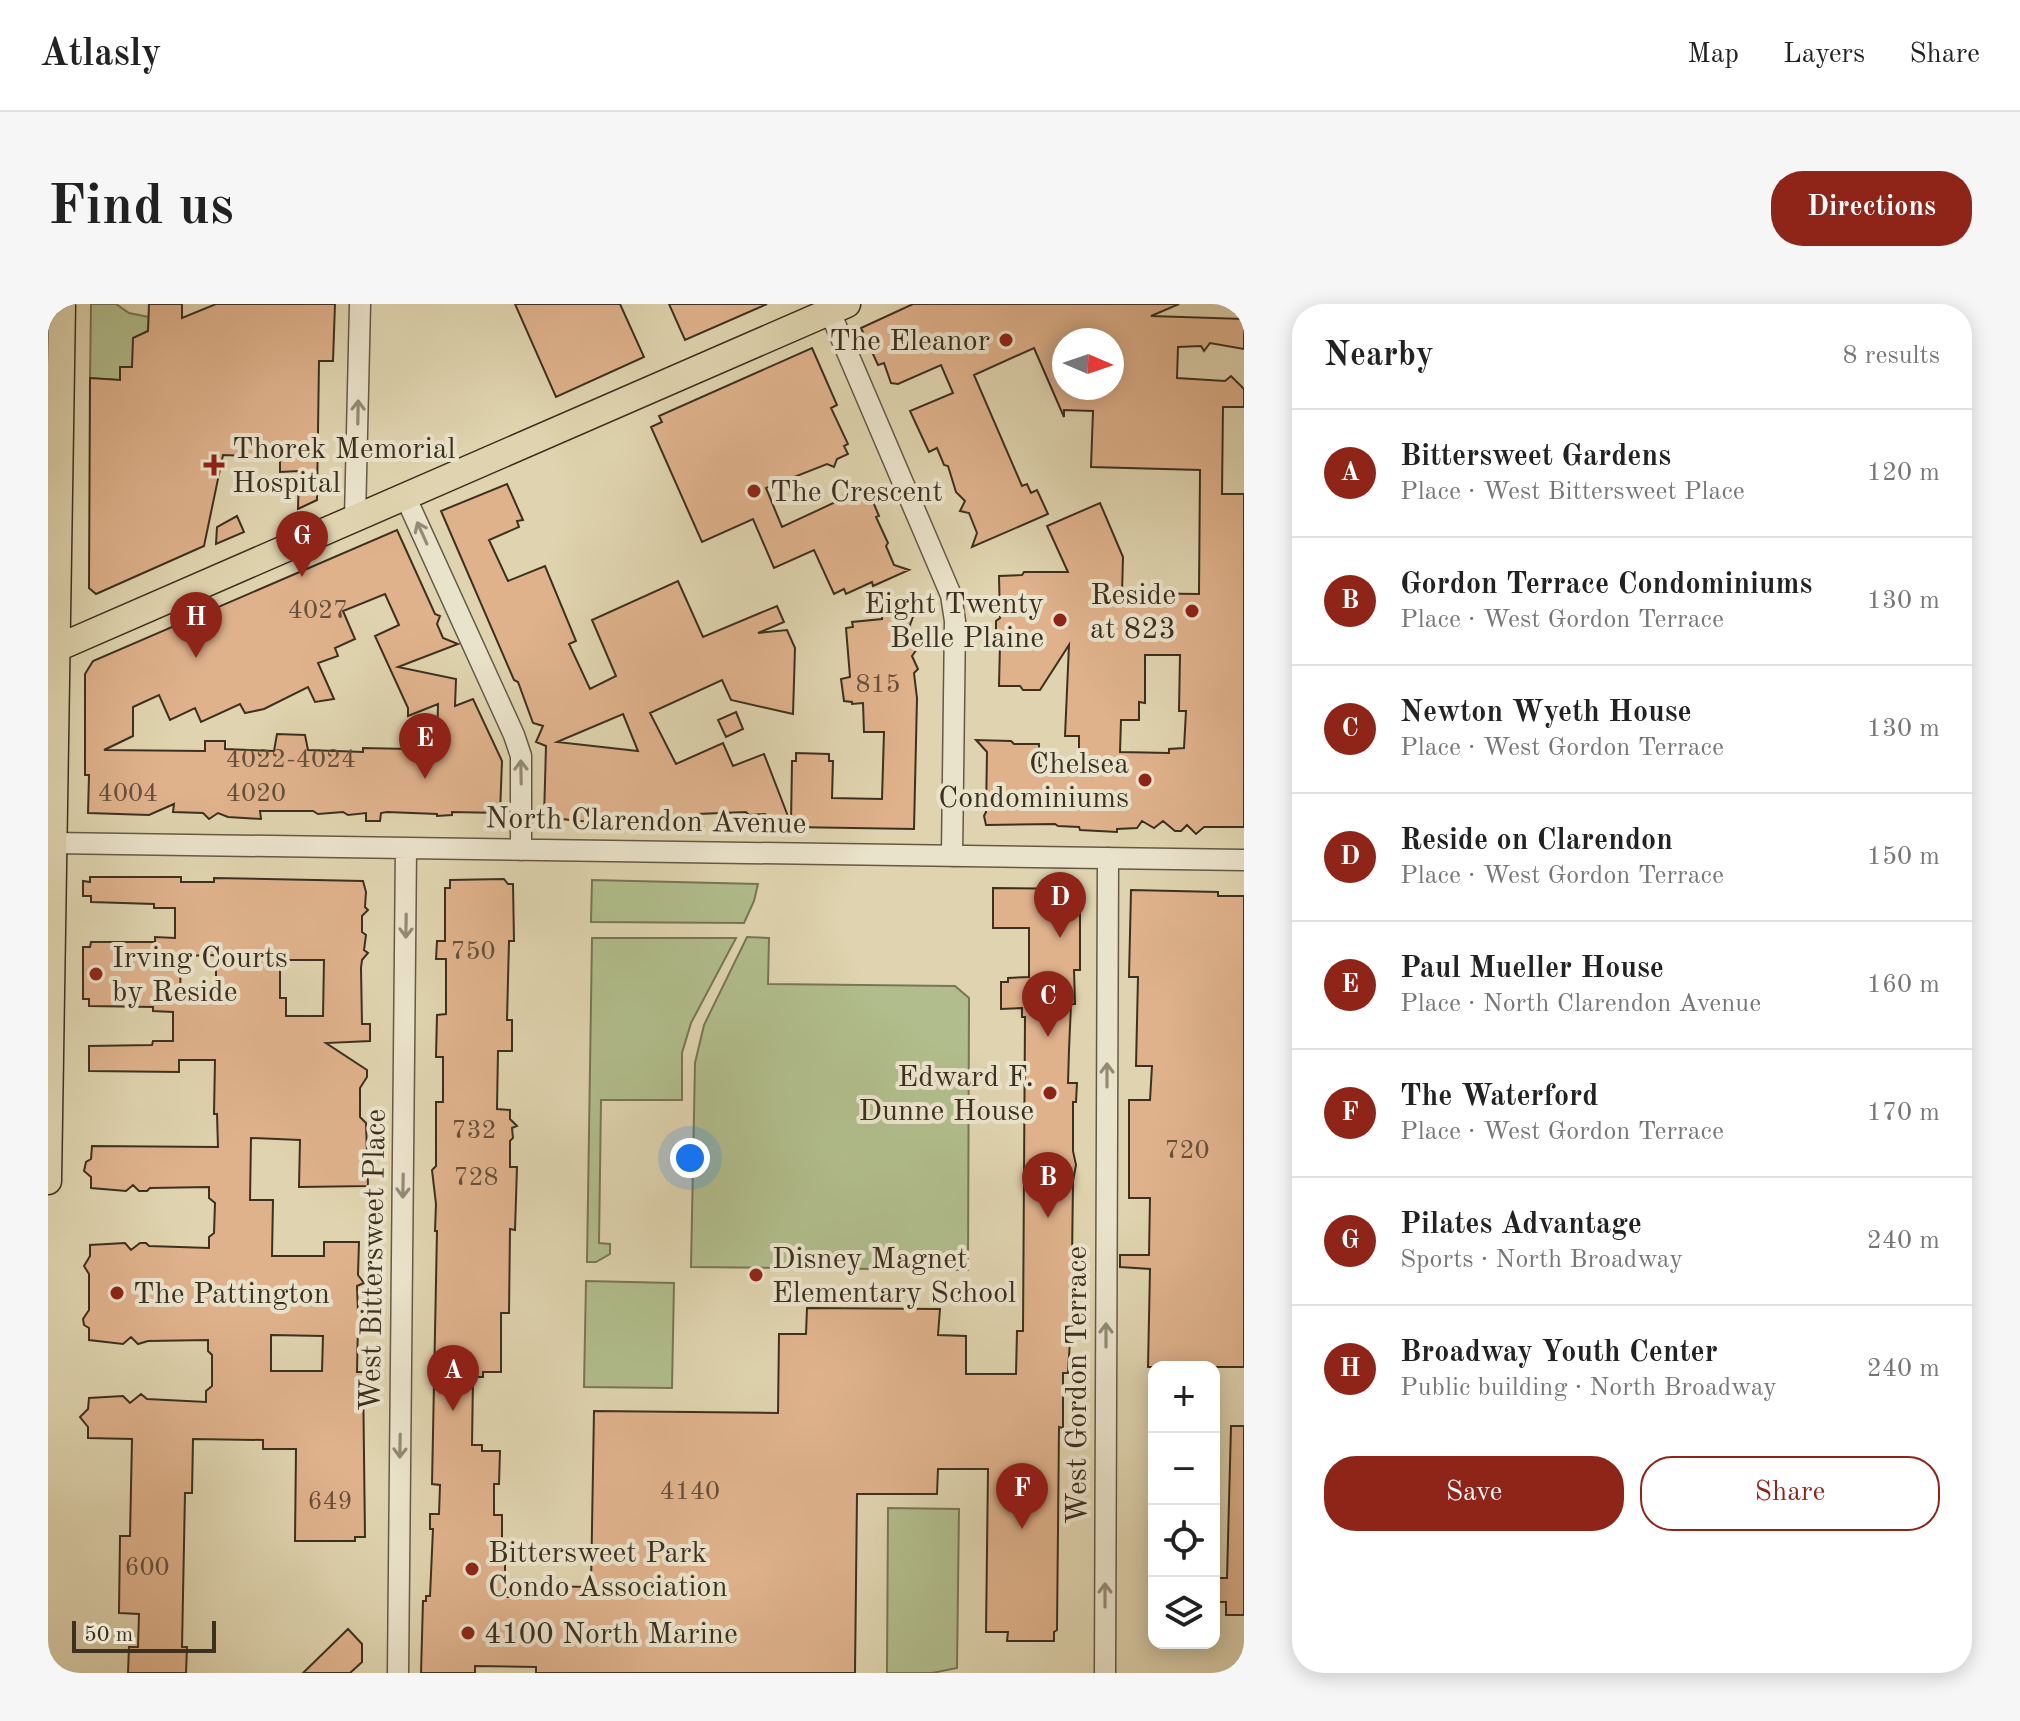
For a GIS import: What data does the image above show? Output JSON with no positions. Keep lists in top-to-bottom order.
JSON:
{
  "streets": {
    "street": ["North Clarendon Avenue", "West Bittersweet Place", "West Gordon Terrace"]
  },
  "crossings": [
    ["North Clarendon Avenue", "West Bittersweet Place"],
    ["North Clarendon Avenue", "West Gordon Terrace"]
  ],
  "one_way": ["West Bittersweet Place", "West Gordon Terrace"],
  "places": {
    "other": [
      "The Eleanor",
      "The Crescent",
      "Reside at 823",
      "Eight Twenty Belle Plaine",
      "Chelsea Condominiums",
      "Irving Courts by Reside",
      "Edward F. Dunne House",
      "Disney Magnet Elementary School",
      "The Pattington",
      "Bittersweet Park Condo Association",
      "4100 North Marine"
    ],
    "health": ["Thorek Memorial Hospital"]
  },
  "house_numbers": [
    "4027",
    "815",
    "4022-4024",
    "4004",
    "4020",
    "750",
    "732",
    "720",
    "728",
    "4140",
    "649",
    "600"
  ],
  "scale_bar": "50 m",
  "north": "right",
  "page": {
    "header": "Atlasly",
    "nav": ["Map", "Layers", "Share"],
    "buttons": [
      "Directions",
      ["Save", "Share"]
    ],
    "title": "Find us",
    "heading": ["Nearby", "8 results"],
    "list": [
      {
        "mark": "A",
        "name": "Bittersweet Gardens",
        "note": "Place · West Bittersweet Place",
        "value": "120 m"
      },
      {
        "mark": "B",
        "name": "Gordon Terrace Condominiums",
        "note": "Place · West Gordon Terrace",
        "value": "130 m"
      },
      {
        "mark": "C",
        "name": "Newton Wyeth House",
        "note": "Place · West Gordon Terrace",
        "value": "130 m"
      },
      {
        "mark": "D",
        "name": "Reside on Clarendon",
        "note": "Place · West Gordon Terrace",
        "value": "150 m"
      },
      {
        "mark": "E",
        "name": "Paul Mueller House",
        "note": "Place · North Clarendon Avenue",
        "value": "160 m"
      },
      {
        "mark": "F",
        "name": "The Waterford",
        "note": "Place · West Gordon Terrace",
        "value": "170 m"
      },
      {
        "mark": "G",
        "name": "Pilates Advantage",
        "note": "Sports · North Broadway",
        "value": "240 m"
      },
      {
        "mark": "H",
        "name": "Broadway Youth Center",
        "note": "Public building · North Broadway",
        "value": "240 m"
      }
    ],
    "pins": [
      "G",
      "H",
      "E",
      "D",
      "C",
      "B",
      "A",
      "F"
    ],
    "map_buttons": ["+", "−"],
    "scale": "50 m"
  }
}
